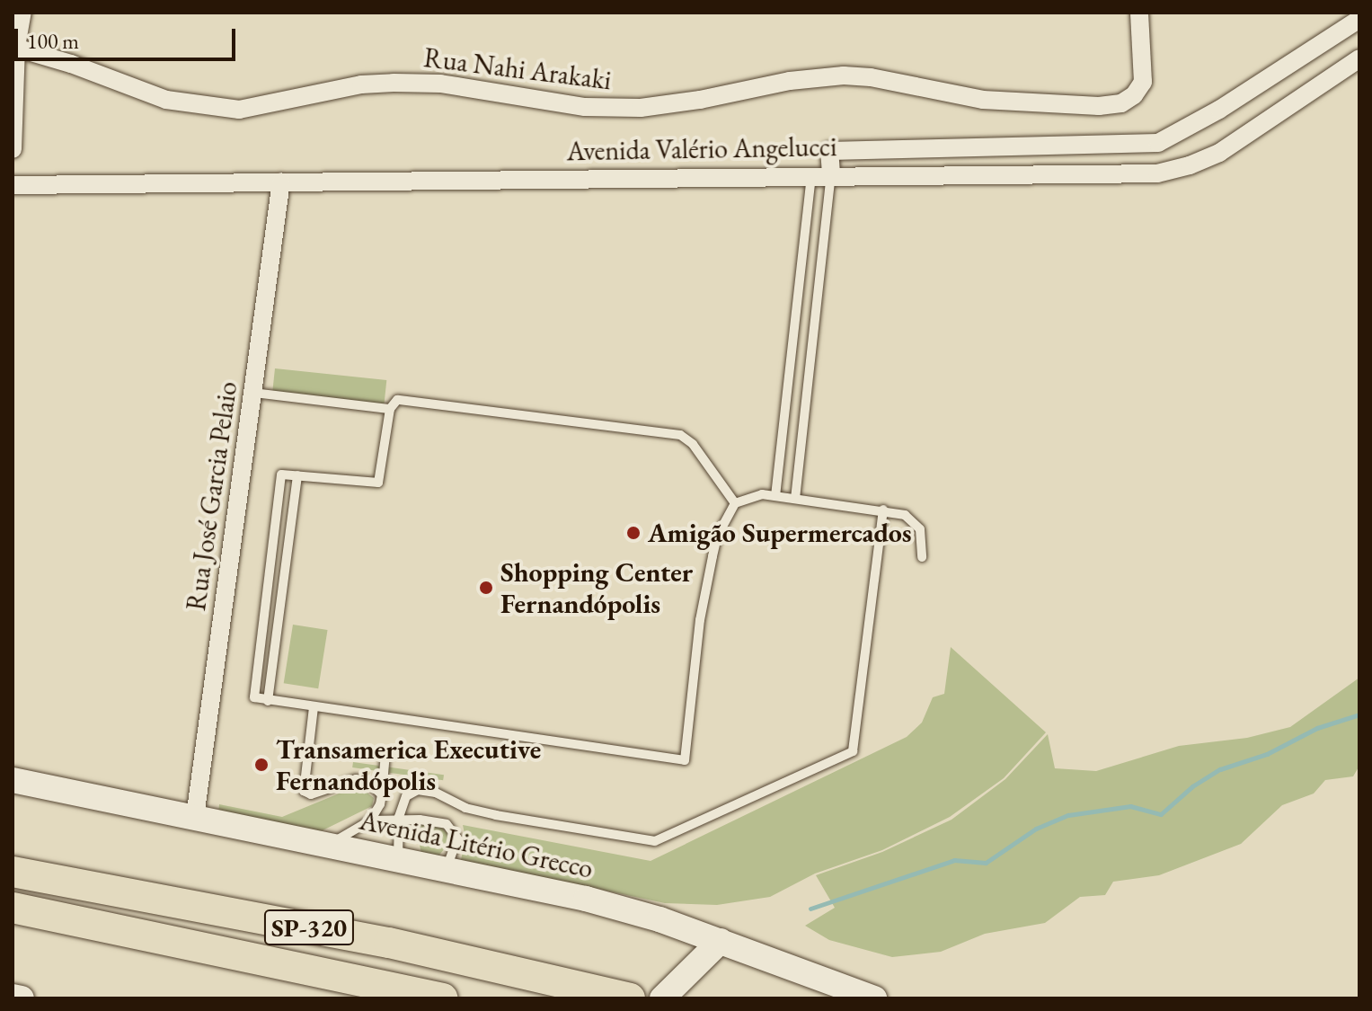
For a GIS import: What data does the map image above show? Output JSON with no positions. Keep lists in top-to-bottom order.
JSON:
{
  "streets": {
    "highway": ["SP-320"],
    "main road": ["Avenida Litério Grecco"],
    "street": ["Rua Nahi Arakaki", "Avenida Valério Angelucci", "Rua José Garcia Pelaio"]
  },
  "crossings": [
    ["Avenida Valério Angelucci", "Rua José Garcia Pelaio"],
    ["Rua José Garcia Pelaio", "Avenida Litério Grecco"]
  ],
  "places": ["Amigão Supermercados", "Shopping Center Fernandópolis", "Transamerica Executive Fernandópolis"],
  "scale_bar": "100 m"
}
